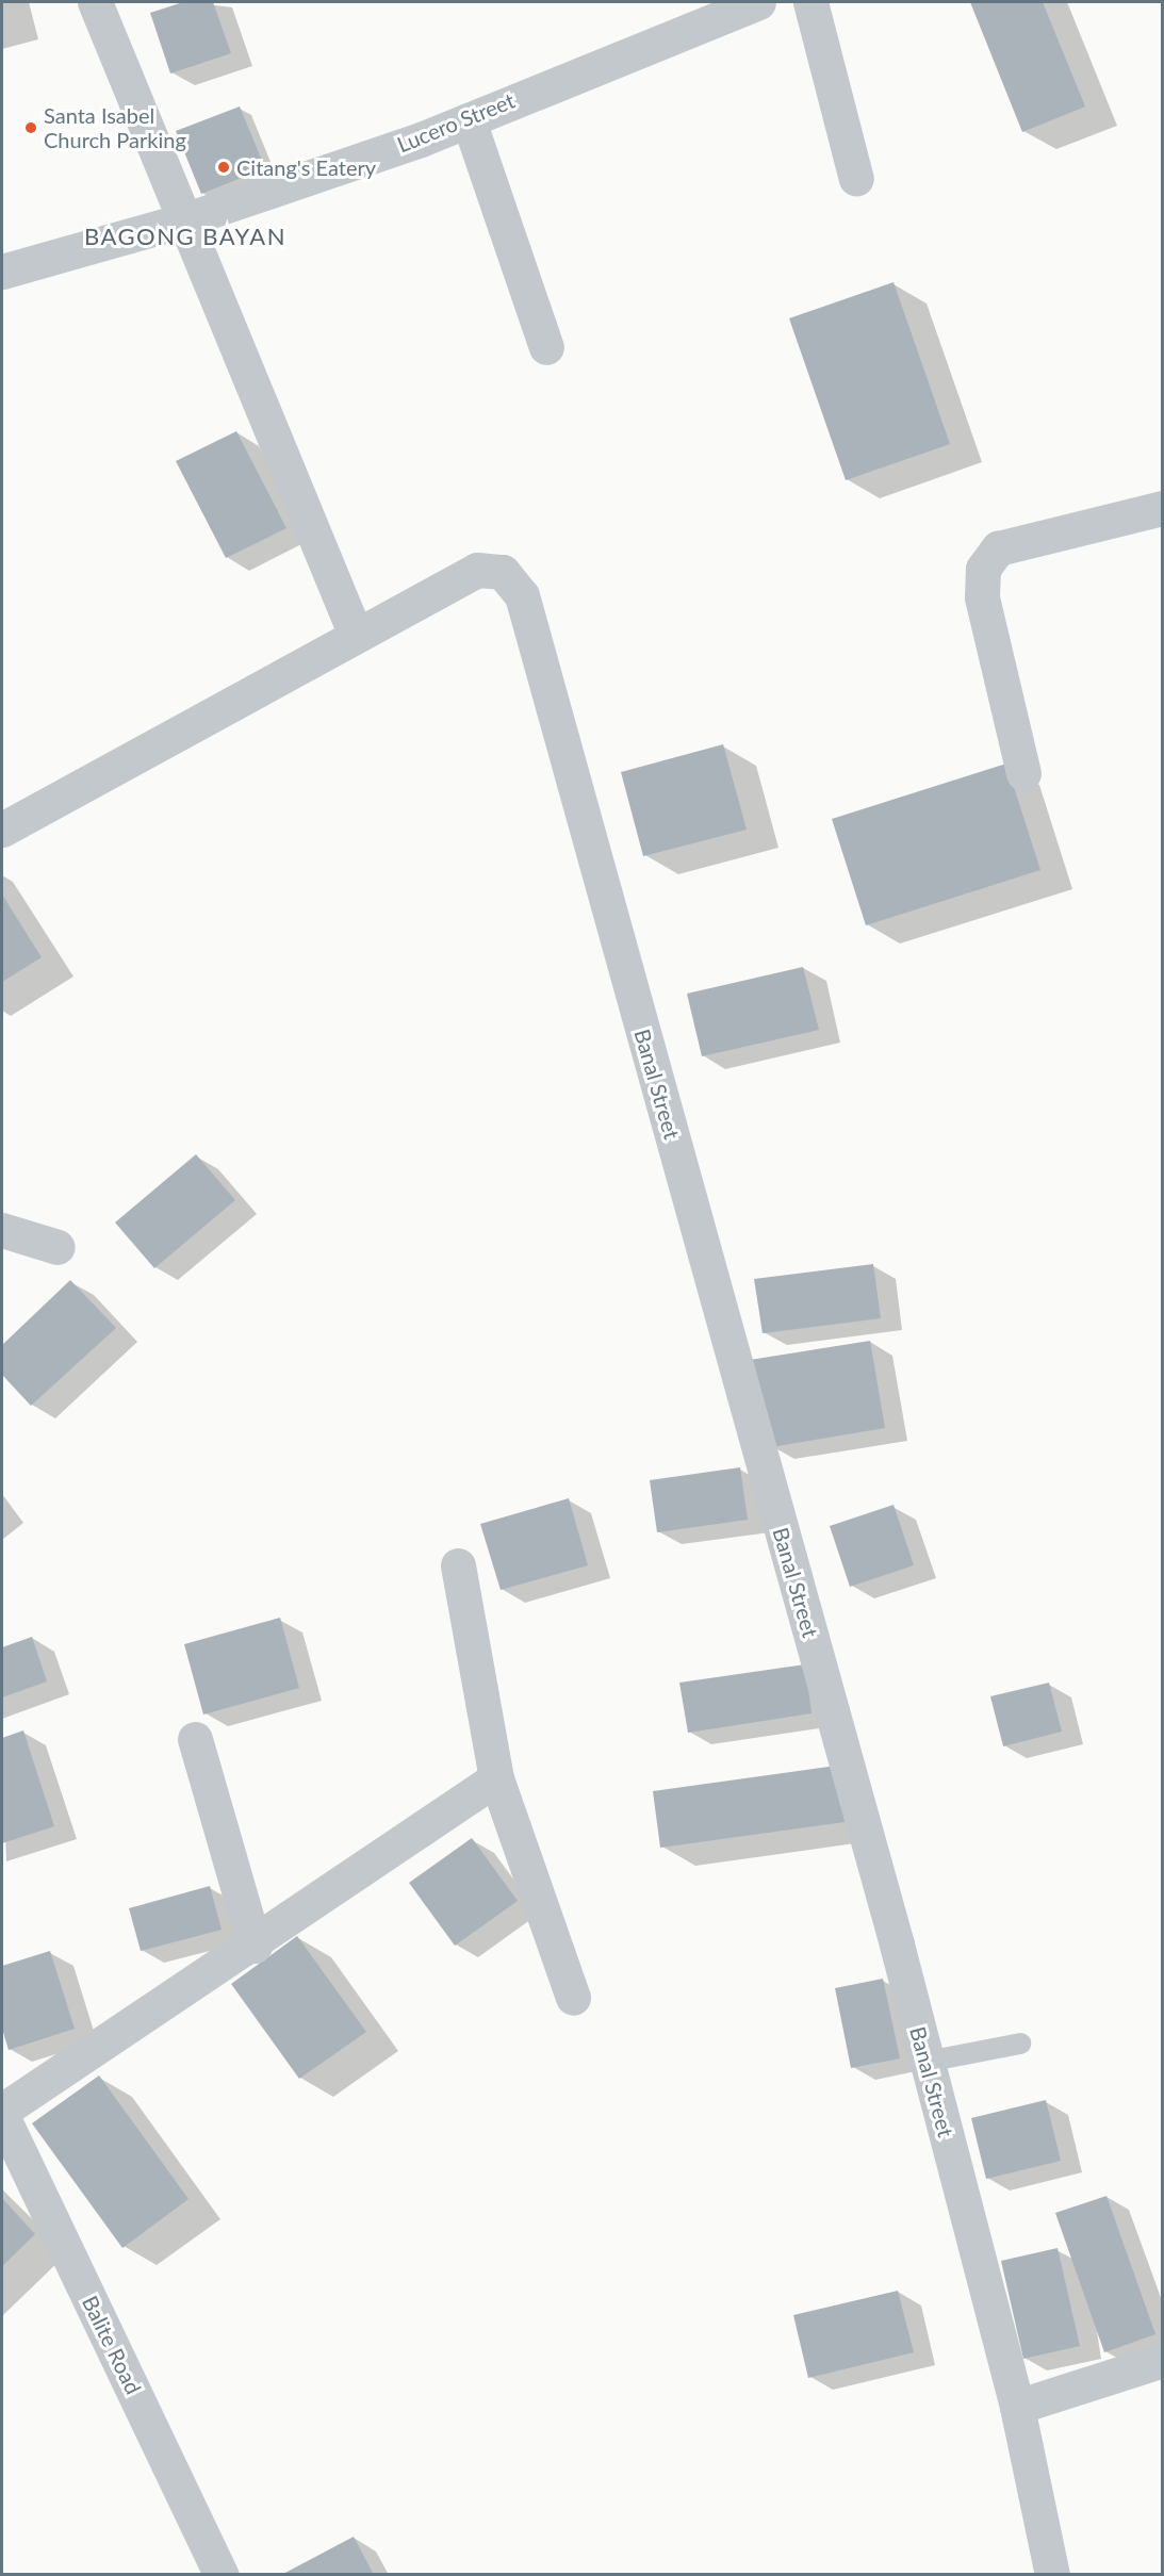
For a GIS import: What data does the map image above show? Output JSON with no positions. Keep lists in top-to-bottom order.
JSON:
{
  "streets": {
    "street": ["Lucero Street", "Banal Street", "Balite Road"]
  },
  "districts": ["BAGONG BAYAN"],
  "places": ["Santa Isabel Church Parking", "Citang's Eatery"]
}
